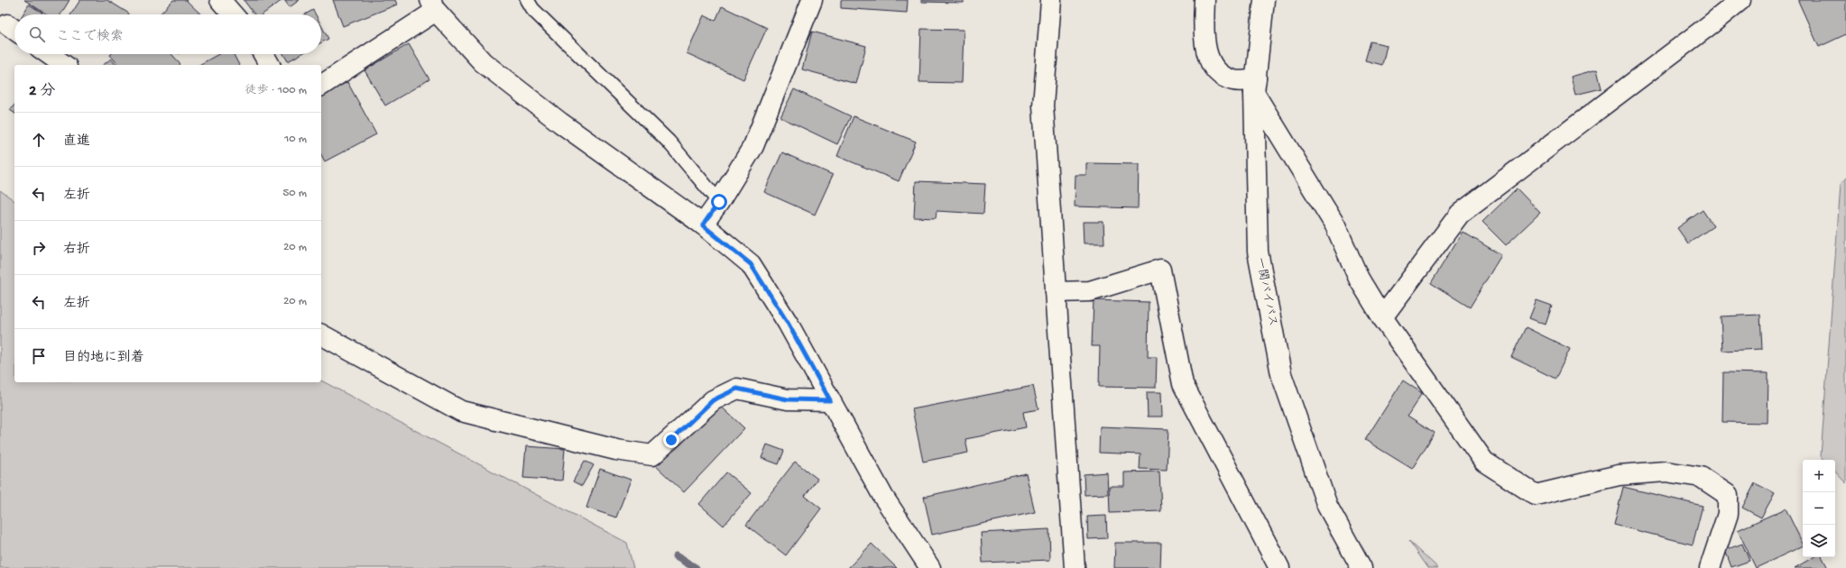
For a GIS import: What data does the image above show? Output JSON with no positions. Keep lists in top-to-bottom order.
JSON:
{
  "streets": {
    "main road": ["一関バイパス"]
  },
  "page": {
    "search": "ここで検索",
    "heading": ["2 分", "徒歩 · 100 m"],
    "list": [
      ["直進", "10 m"],
      ["左折", "50 m"],
      ["右折", "20 m"],
      ["左折", "20 m"],
      "目的地に到着"
    ],
    "map_buttons": ["+", "−"]
  }
}
